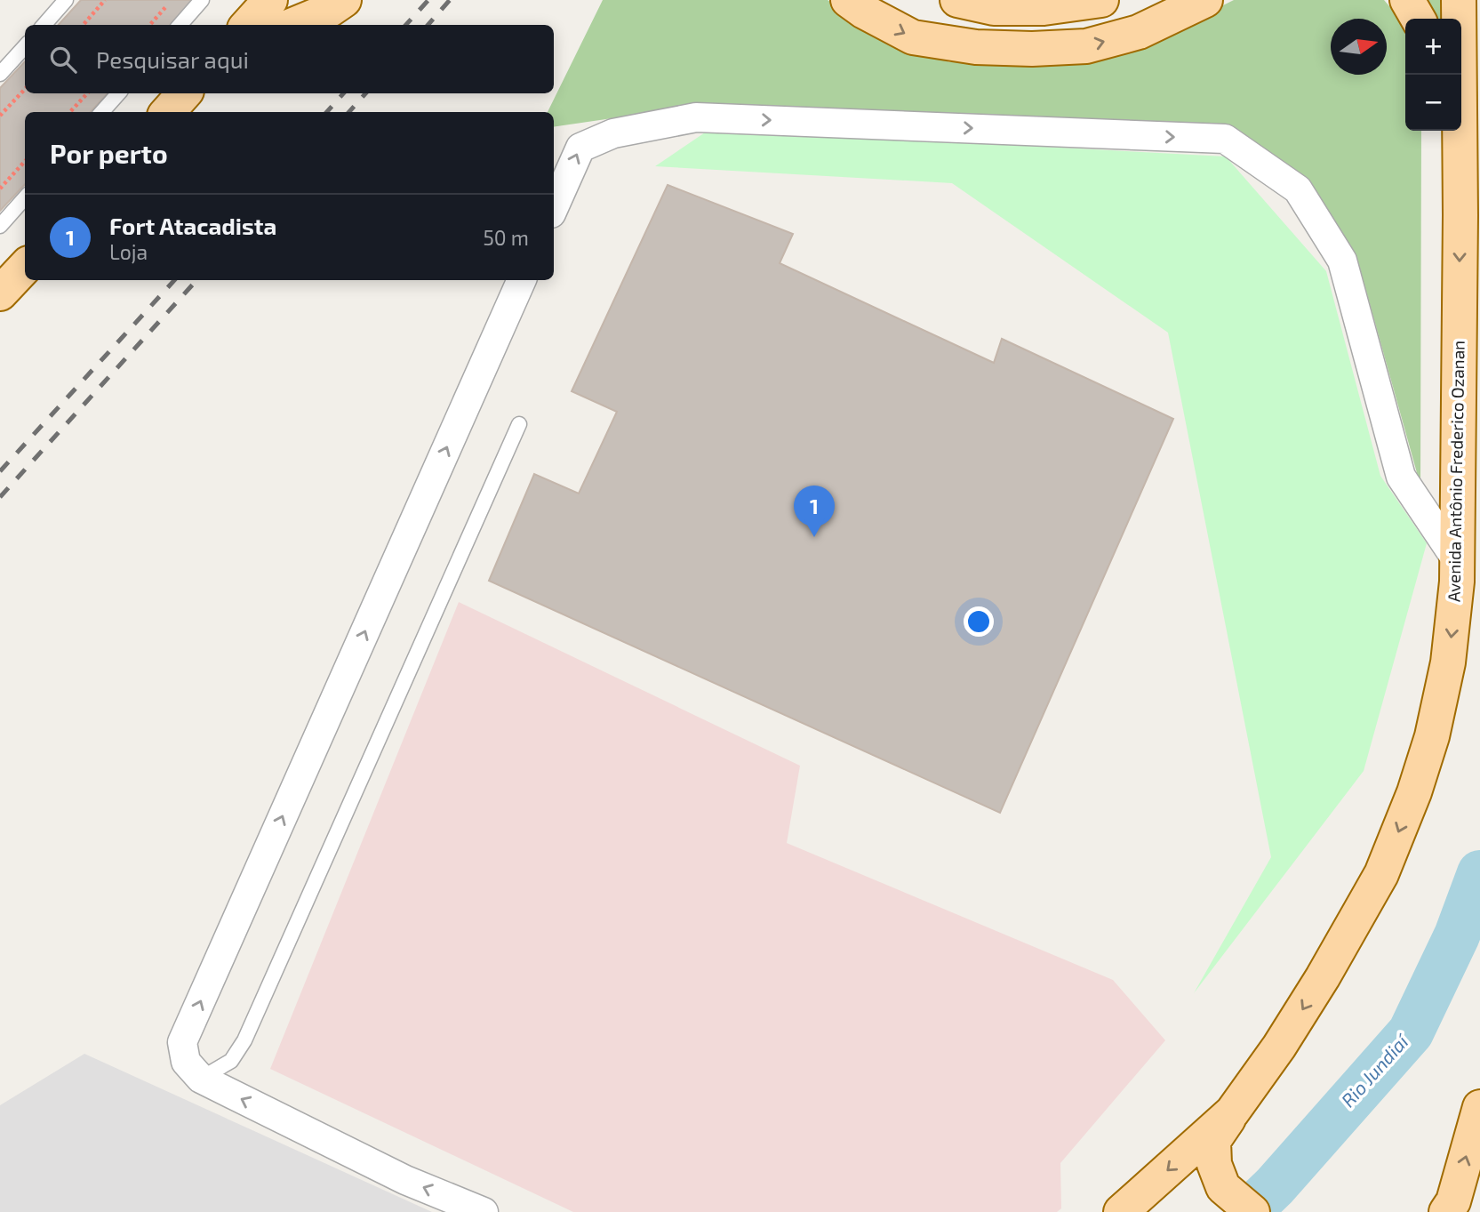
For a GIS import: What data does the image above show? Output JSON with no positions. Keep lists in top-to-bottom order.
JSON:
{
  "streets": {
    "main road": ["Avenida Antônio Frederico Ozanan"]
  },
  "one_way": ["Avenida Antônio Frederico Ozanan"],
  "water": ["Rio Jundiaí"],
  "north": "right",
  "page": {
    "map_buttons": ["+", "−"],
    "search": "Pesquisar aqui",
    "heading": "Por perto",
    "list": [
      {
        "mark": "1",
        "name": "Fort Atacadista",
        "note": "Loja",
        "value": "50 m"
      }
    ],
    "pins": "1"
  }
}
